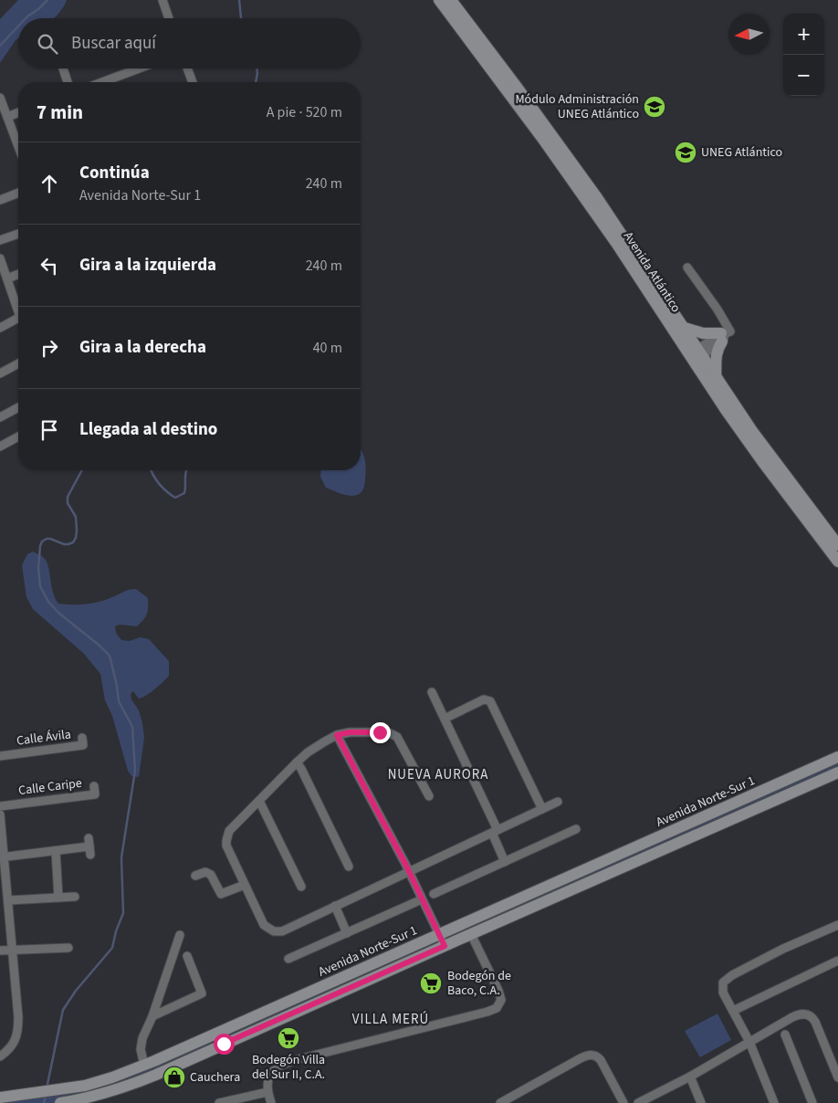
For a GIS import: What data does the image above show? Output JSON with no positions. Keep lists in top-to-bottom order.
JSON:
{
  "streets": {
    "main road": ["Avenida Atlántico", "Avenida Norte-Sur 1"],
    "street": ["Calle Ávila", "Calle Caripe"]
  },
  "districts": ["NUEVA AURORA", "VILLA MERÚ"],
  "places": {
    "school or university": ["Módulo Administración UNEG Atlántico", "UNEG Atlántico"],
    "supermarket": ["Bodegón de Baco, C.A.", "Bodegón Villa del Sur II, C.A."],
    "shop": ["Cauchera"]
  },
  "north": "left",
  "page": {
    "map_buttons": ["+", "−"],
    "search": "Buscar aquí",
    "heading": ["7 min", "A pie · 520 m"],
    "list": [
      ["Continúa", "Avenida Norte-Sur 1", "240 m"],
      ["Gira a la izquierda", "240 m"],
      ["Gira a la derecha", "40 m"],
      "Llegada al destino"
    ]
  }
}
